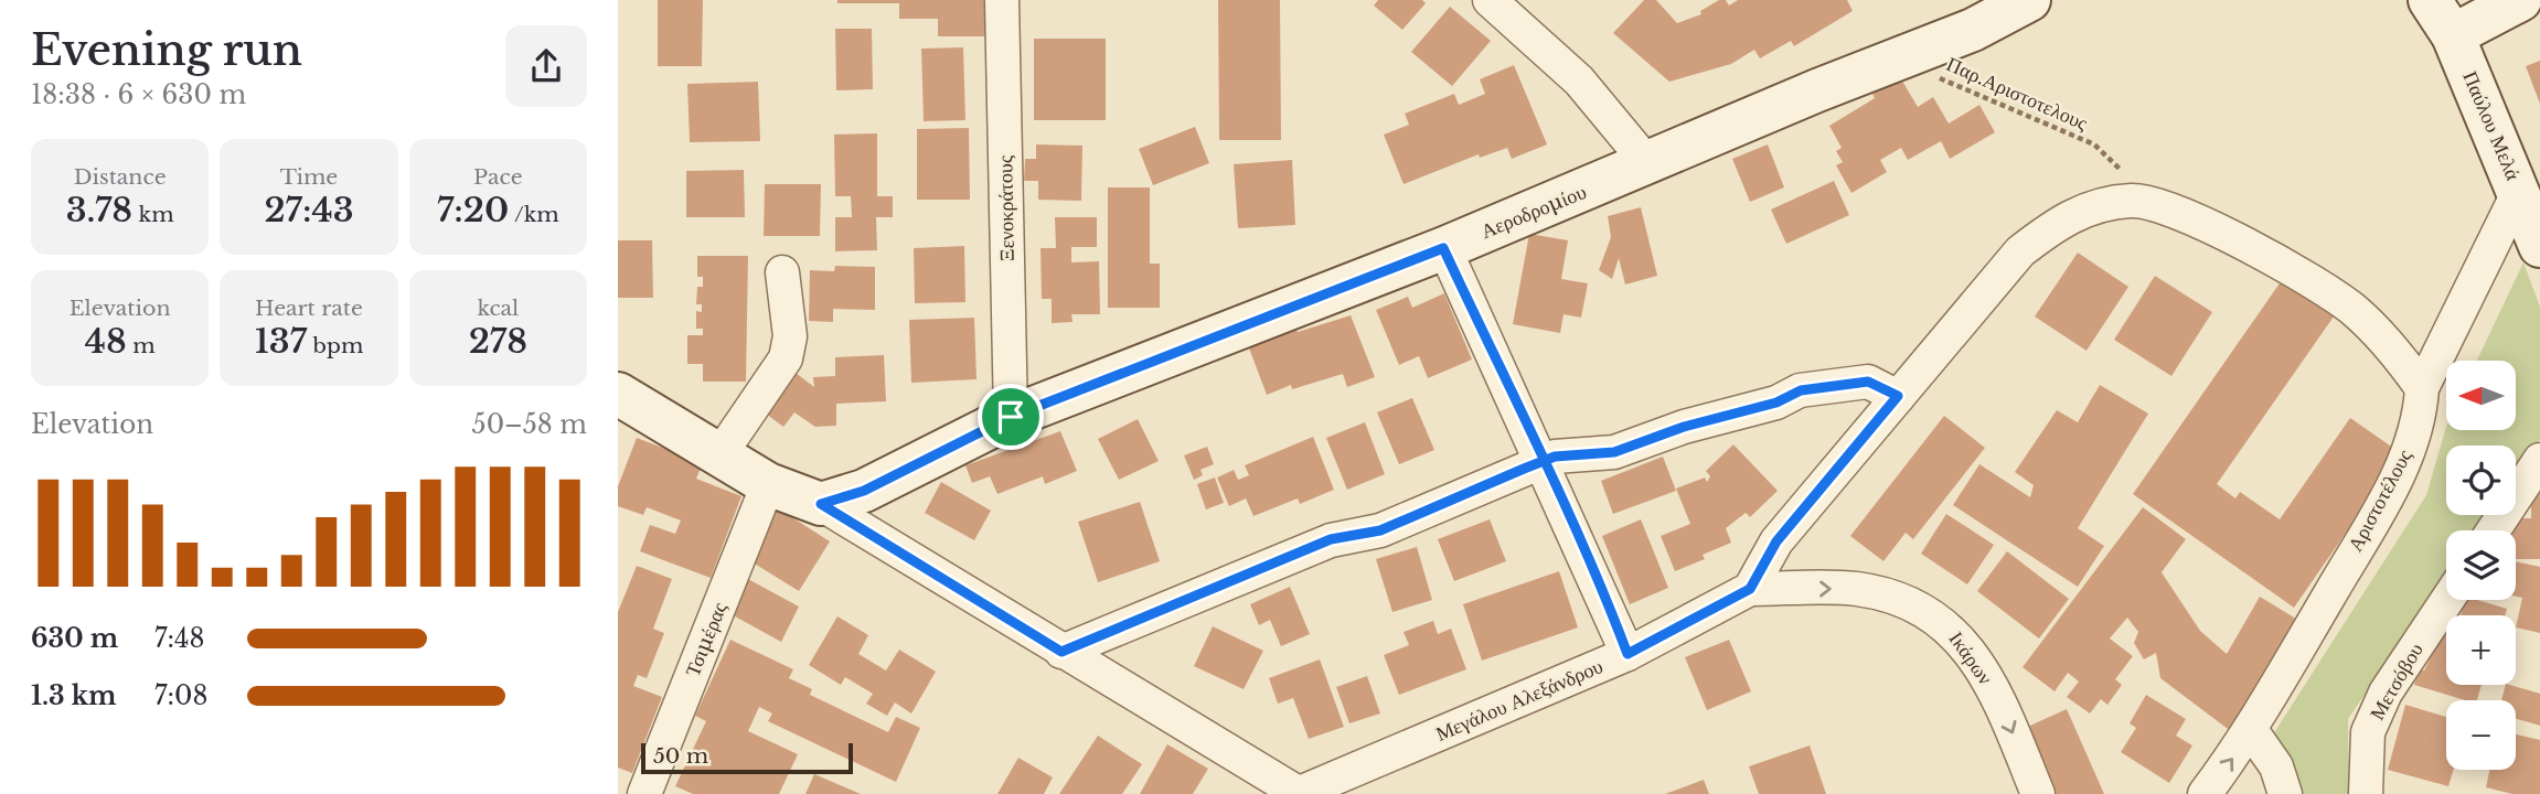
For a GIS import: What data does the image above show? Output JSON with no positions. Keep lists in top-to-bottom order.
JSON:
{
  "streets": {
    "street": [
      "Παύλου Μελά",
      "Ξενοκράτους",
      "Αεροδρομίου",
      "Αριστοτέλους",
      "Τσιμέρας",
      "Ικάρων",
      "Μετσόβου",
      "Μεγάλου Αλεξάνδρου"
    ],
    "path": ["Παρ.Αριστοτελους"]
  },
  "crossings": [
    ["Παρ.Αριστοτελους", "Αεροδρομίου"],
    ["Παύλου Μελά", "Αριστοτέλους"],
    ["Ξενοκράτους", "Αεροδρομίου"],
    ["Αεροδρομίου", "Μεγάλου Αλεξάνδρου"],
    ["Τσιμέρας", "Μεγάλου Αλεξάνδρου"],
    ["Ικάρων", "Μεγάλου Αλεξάνδρου"]
  ],
  "one_way": ["Ικάρων"],
  "scale_bar": "50 m",
  "north": "left",
  "page": {
    "heading": ["Evening run", "18:38 · 6 × 630 m"],
    "stats": [
      ["Distance", "3.78 km"],
      ["Time", "27:43"],
      ["Pace", "7:20 /km"],
      ["Elevation", "48 m"],
      ["Heart rate", "137 bpm"],
      ["kcal", "278"]
    ],
    "map_buttons": ["+", "−"],
    "chart": ["Elevation", "50–58 m"],
    "list": [
      {
        "name": "630 m",
        "note": "7:48"
      },
      {
        "name": "1.3 km",
        "note": "7:08"
      }
    ],
    "scale": "50 m"
  }
}
